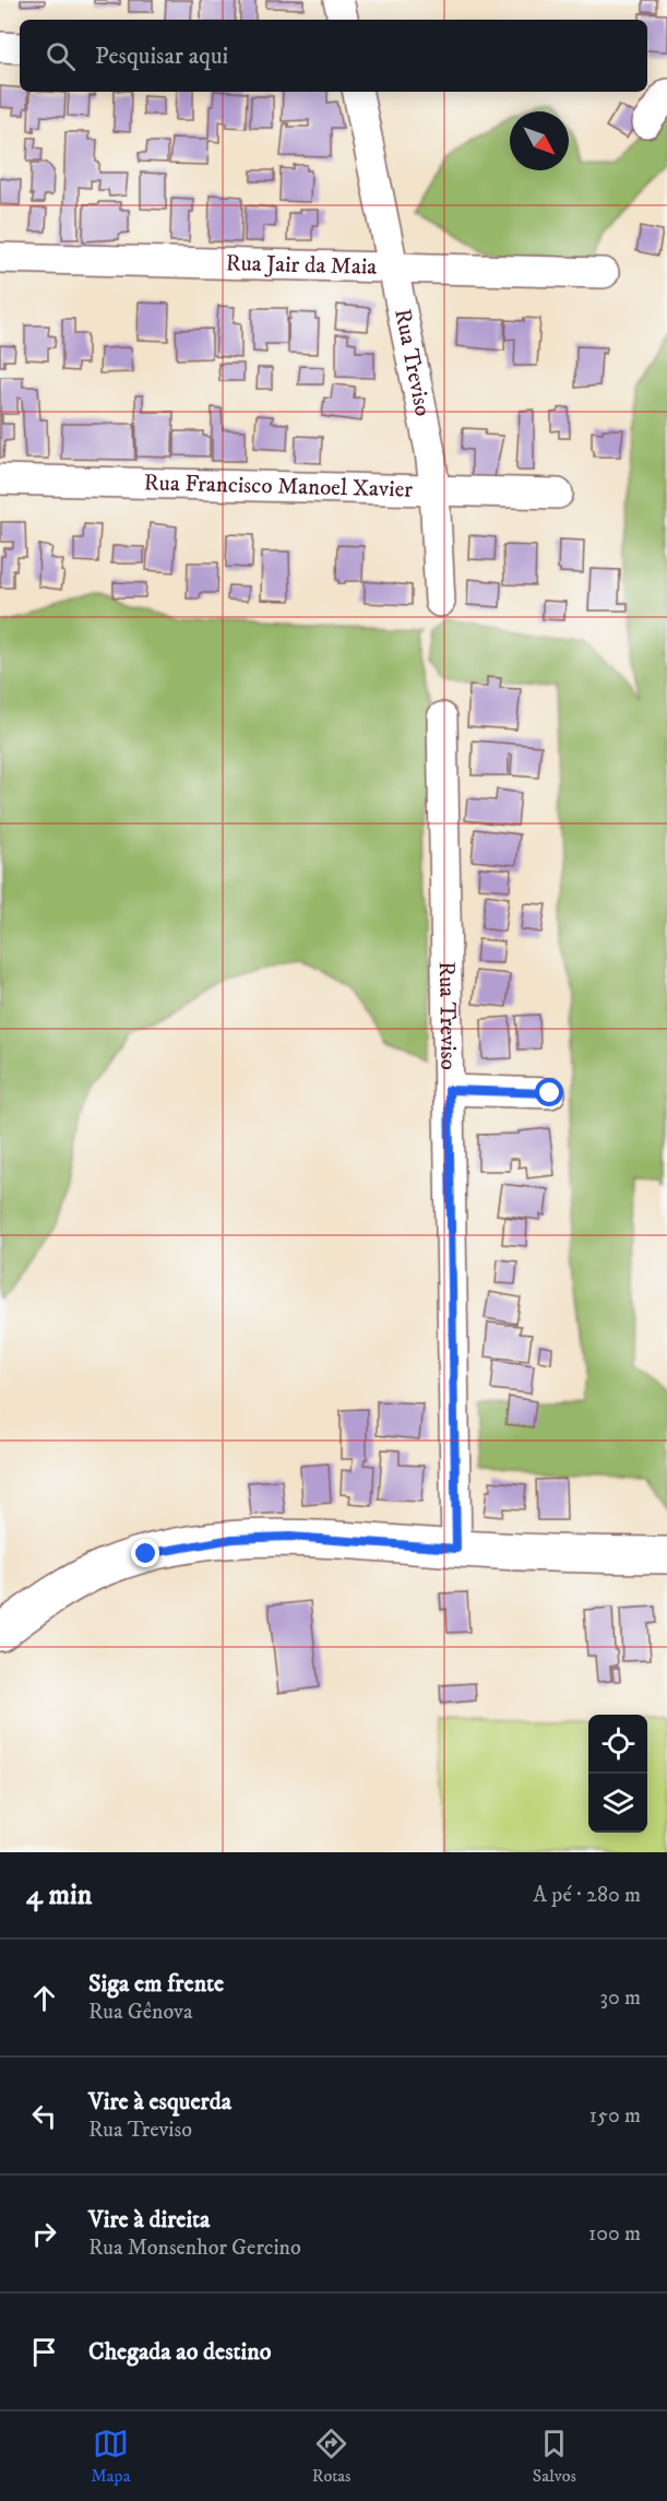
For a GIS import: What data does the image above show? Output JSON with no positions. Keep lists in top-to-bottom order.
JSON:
{
  "streets": {
    "street": ["Rua Jair da Maia", "Rua Treviso", "Rua Francisco Manoel Xavier"]
  },
  "crossings": [
    ["Rua Jair da Maia", "Rua Treviso"],
    ["Rua Treviso", "Rua Francisco Manoel Xavier"]
  ],
  "north": "bottom right",
  "page": {
    "search": "Pesquisar aqui",
    "heading": ["4 min", "A pé · 280 m"],
    "list": [
      ["Siga em frente", "Rua Gênova", "30 m"],
      ["Vire à esquerda", "Rua Treviso", "150 m"],
      ["Vire à direita", "Rua Monsenhor Gercino", "100 m"],
      "Chegada ao destino"
    ],
    "nav": ["Mapa", "Rotas", "Salvos"]
  }
}
